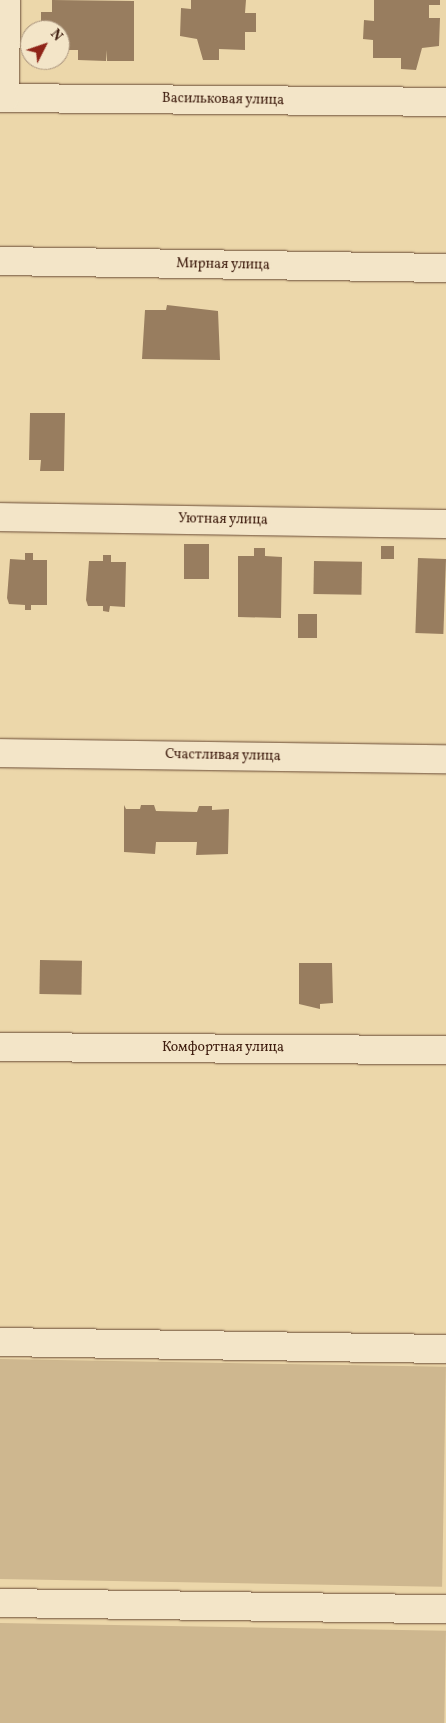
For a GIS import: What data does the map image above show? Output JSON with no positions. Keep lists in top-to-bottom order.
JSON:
{
  "streets": {
    "street": [
      "Васильковая улица",
      "Мирная улица",
      "Уютная улица",
      "Счастливая улица",
      "Комфортная улица"
    ]
  },
  "north": "top right"
}
